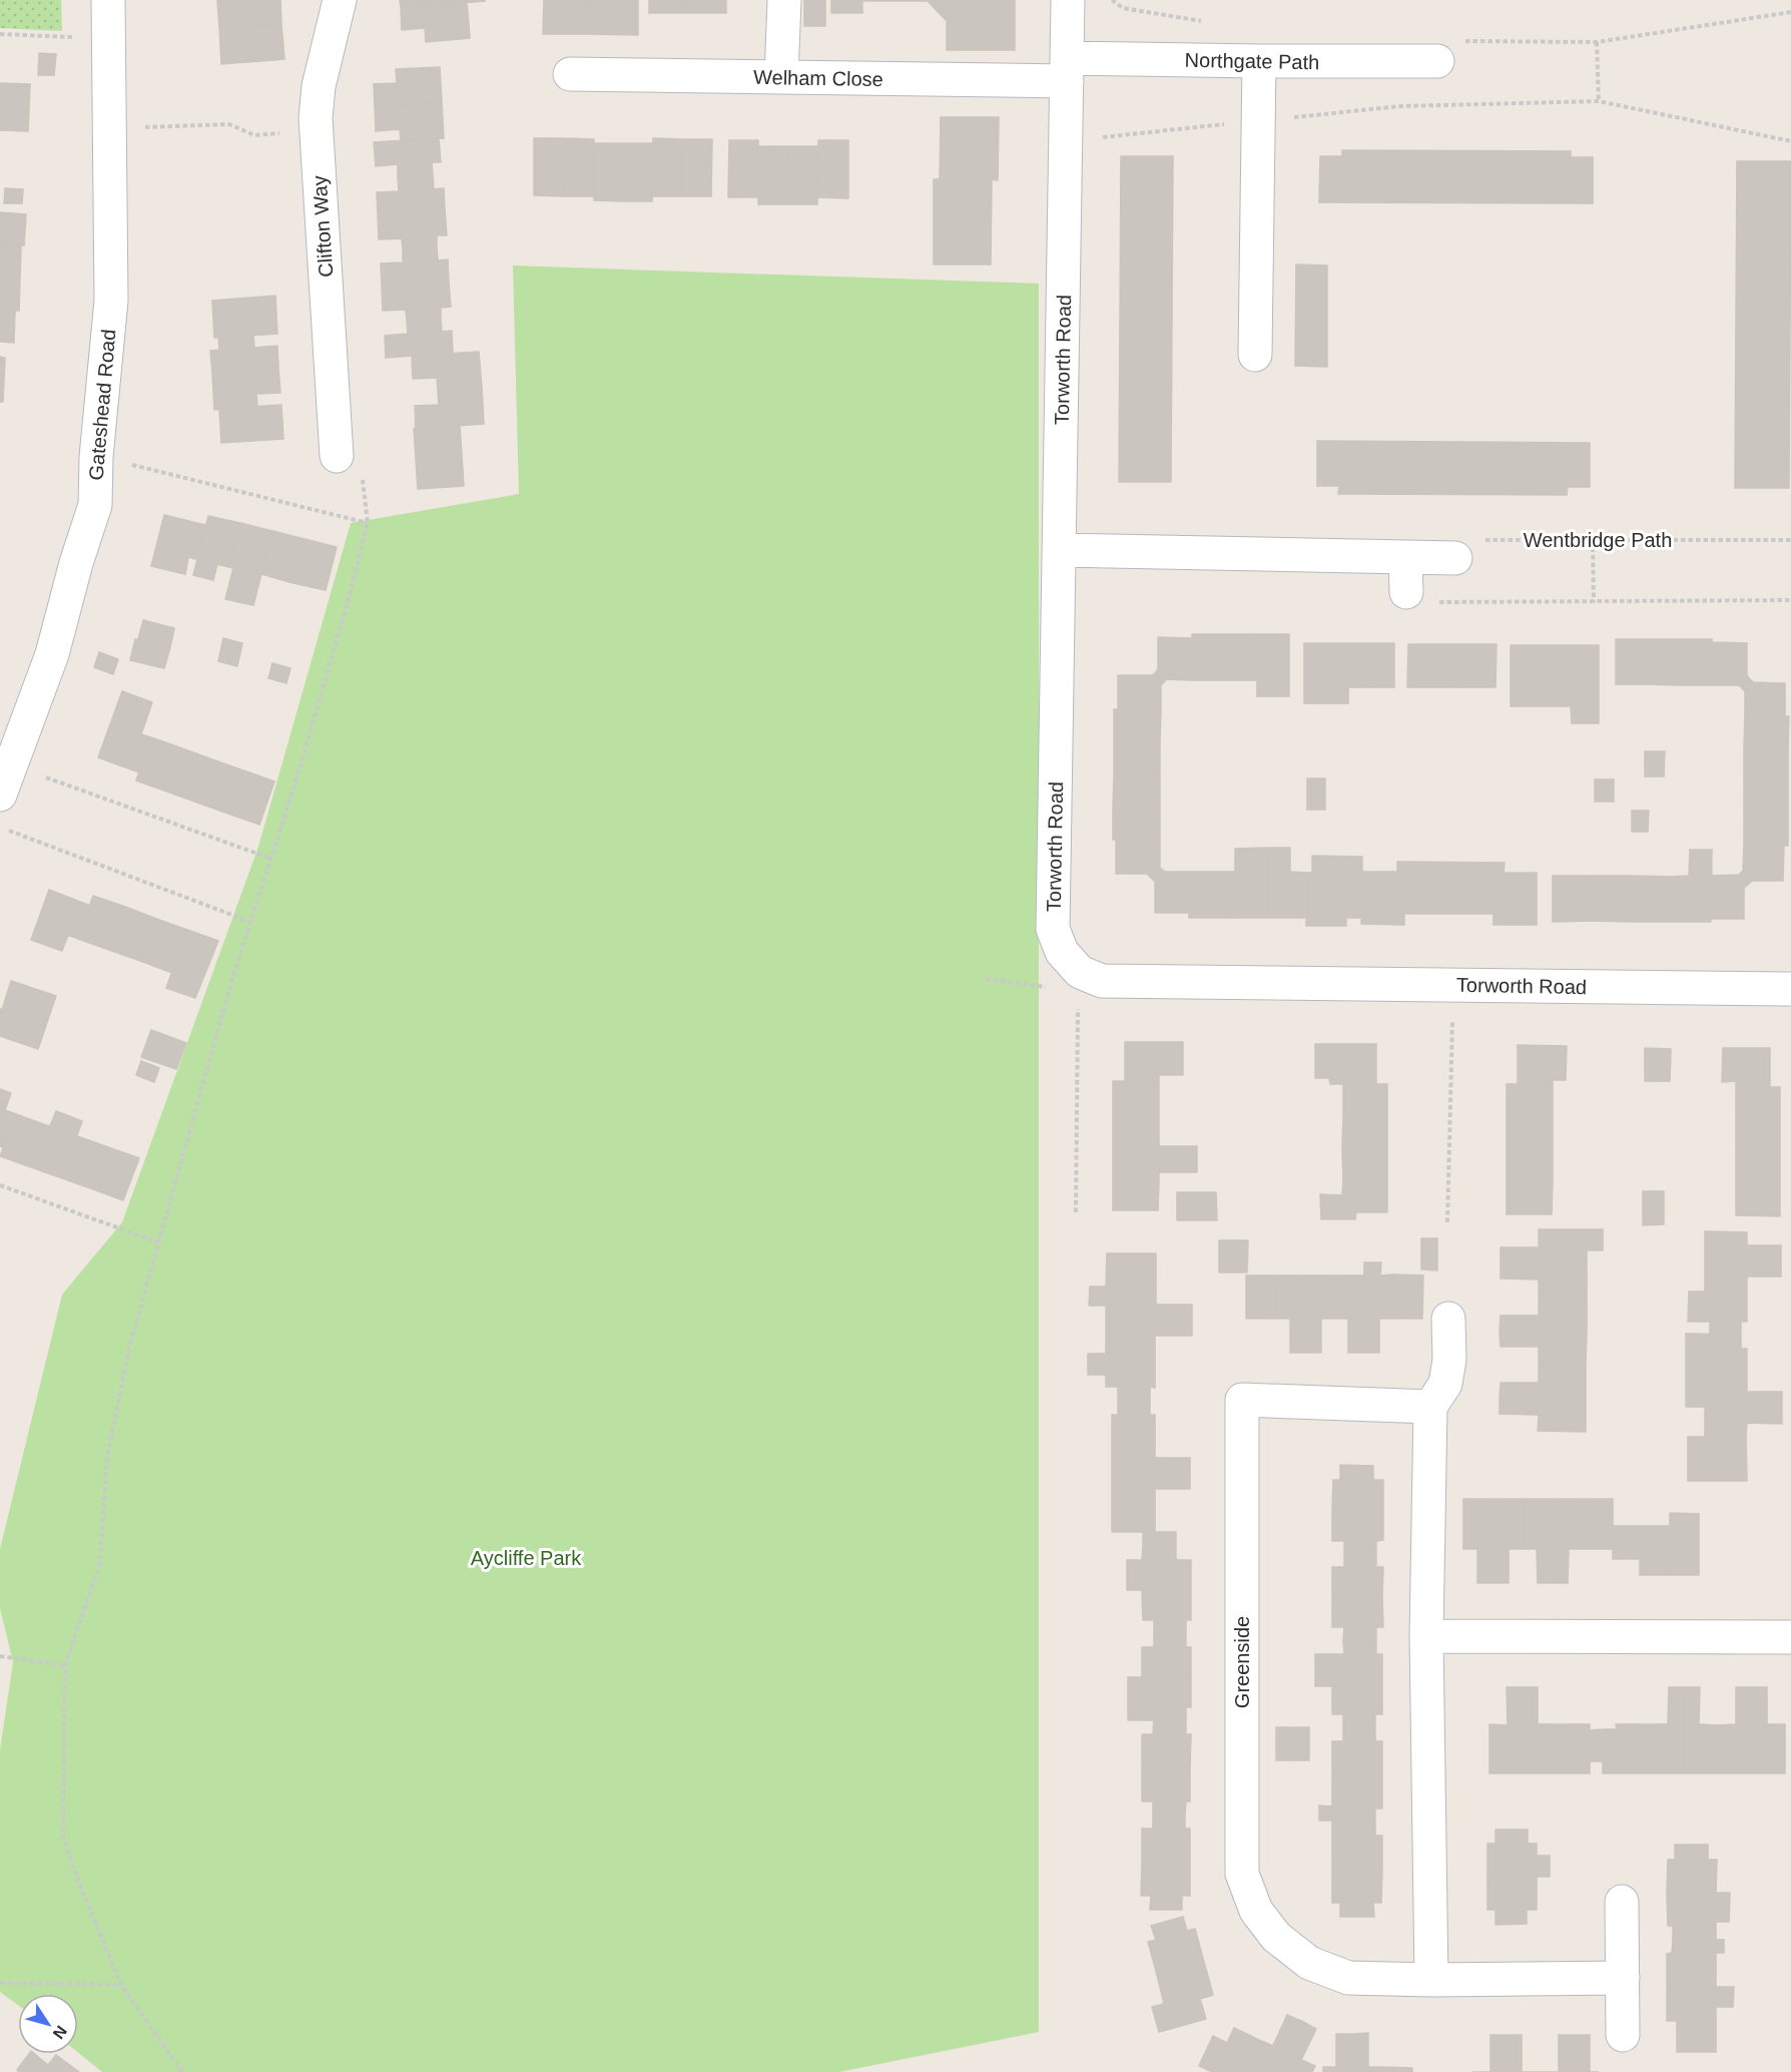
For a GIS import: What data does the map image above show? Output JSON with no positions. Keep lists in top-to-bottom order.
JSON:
{
  "streets": {
    "street": [
      "Northgate Path",
      "Welham Close",
      "Clifton Way",
      "Torworth Road",
      "Gateshead Road",
      "Greenside"
    ],
    "path": ["Wentbridge Path"]
  },
  "crossings": [
    ["Northgate Path", "Welham Close"],
    ["Northgate Path", "Torworth Road"],
    ["Welham Close", "Torworth Road"]
  ],
  "parks": ["Aycliffe Park"],
  "north": "bottom right"
}
